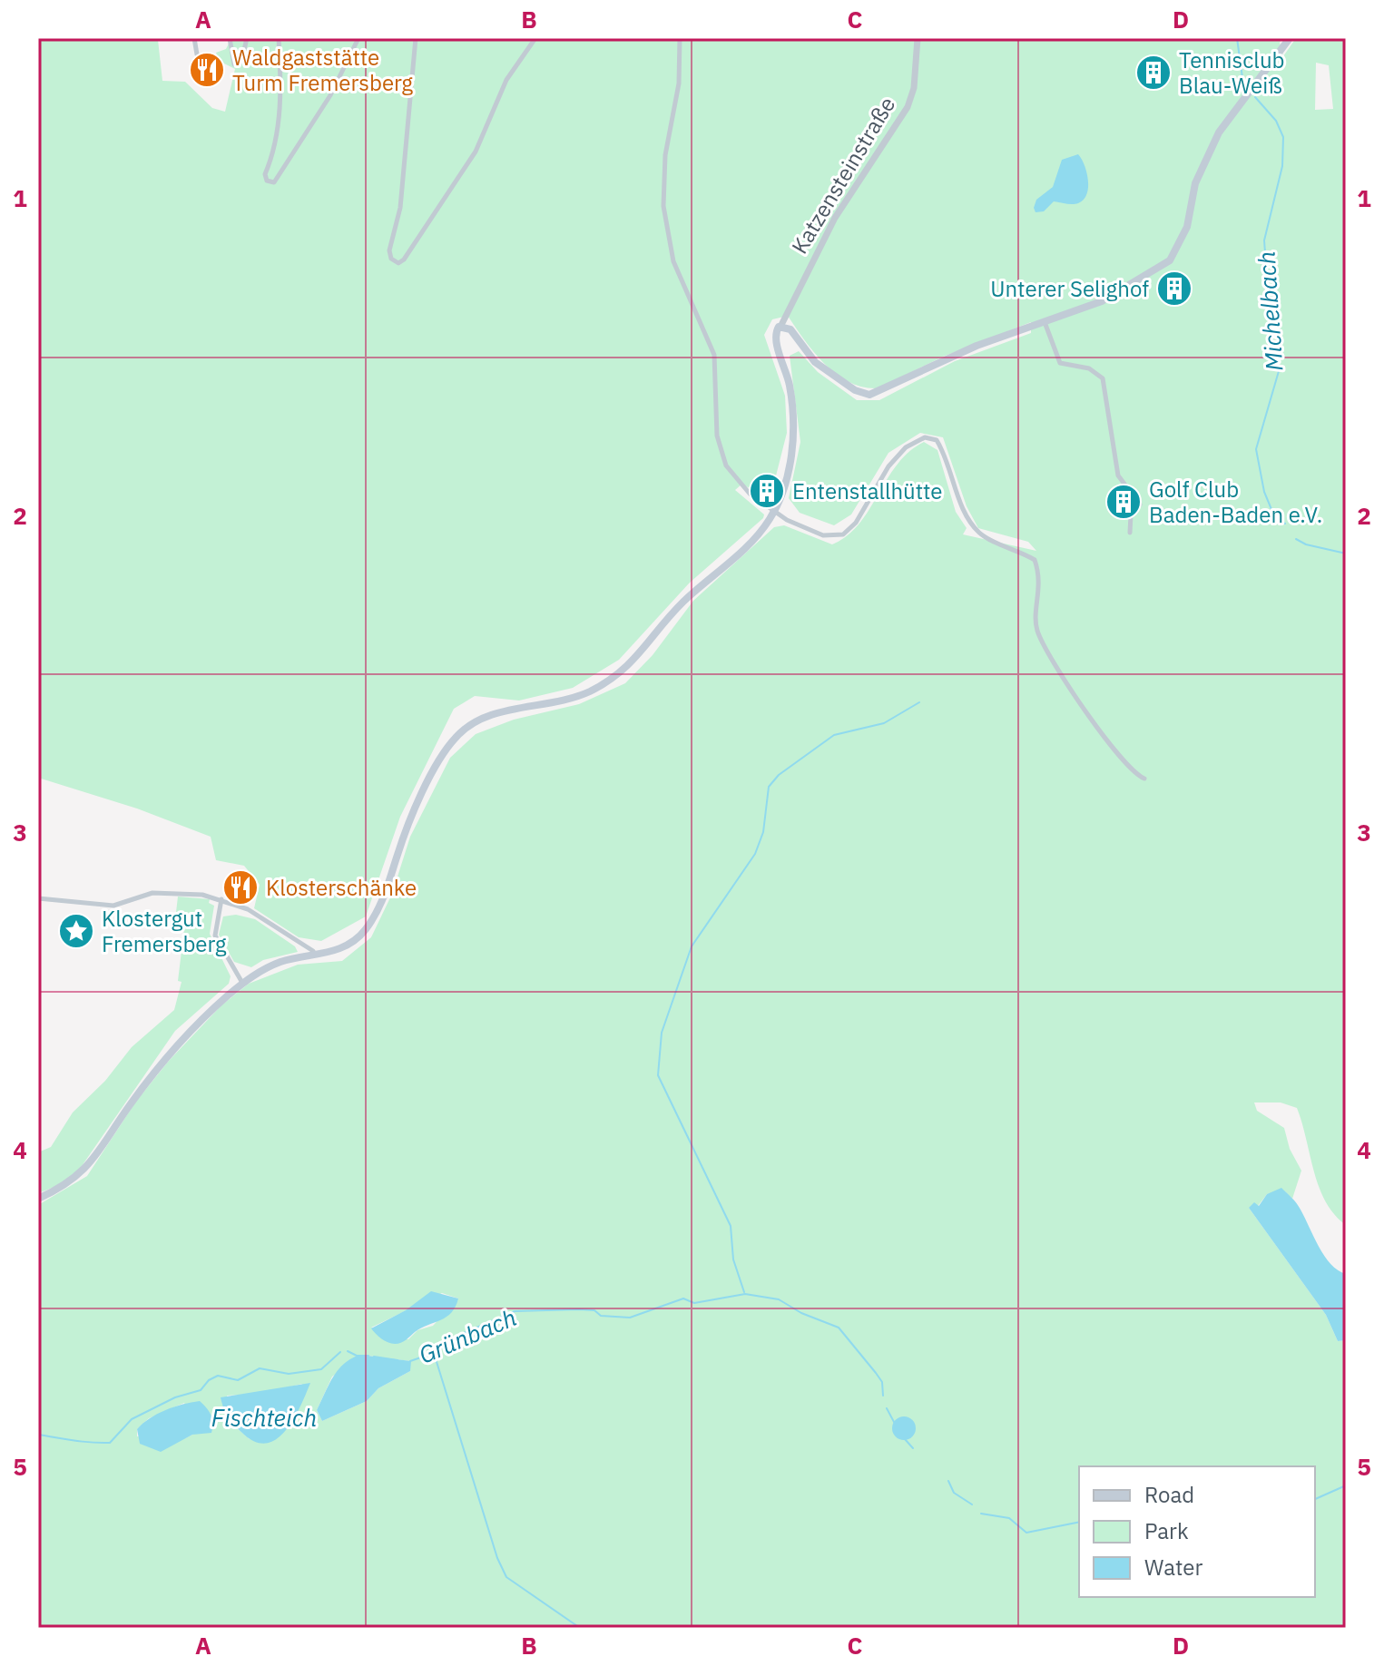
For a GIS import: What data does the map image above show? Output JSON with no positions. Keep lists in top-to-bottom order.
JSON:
{
  "streets": {
    "street": ["Katzensteinstraße"]
  },
  "water": ["Michelbach", "Grünbach", "Fischteich"],
  "places": {
    "restaurant": ["Waldgaststätte Turm Fremersberg", "Klosterschänke"],
    "building": [
      "Tennisclub Blau-Weiß",
      "Unterer Selighof",
      "Entenstallhütte",
      "Golf Club Baden-Baden e.V."
    ],
    "place": ["Klostergut Fremersberg"]
  },
  "legend": ["Road", "Park", "Water"],
  "grid": {
    "columns": [
      "A",
      "B",
      "C",
      "D"
    ],
    "rows": [
      "1",
      "2",
      "3",
      "4",
      "5"
    ]
  }
}
